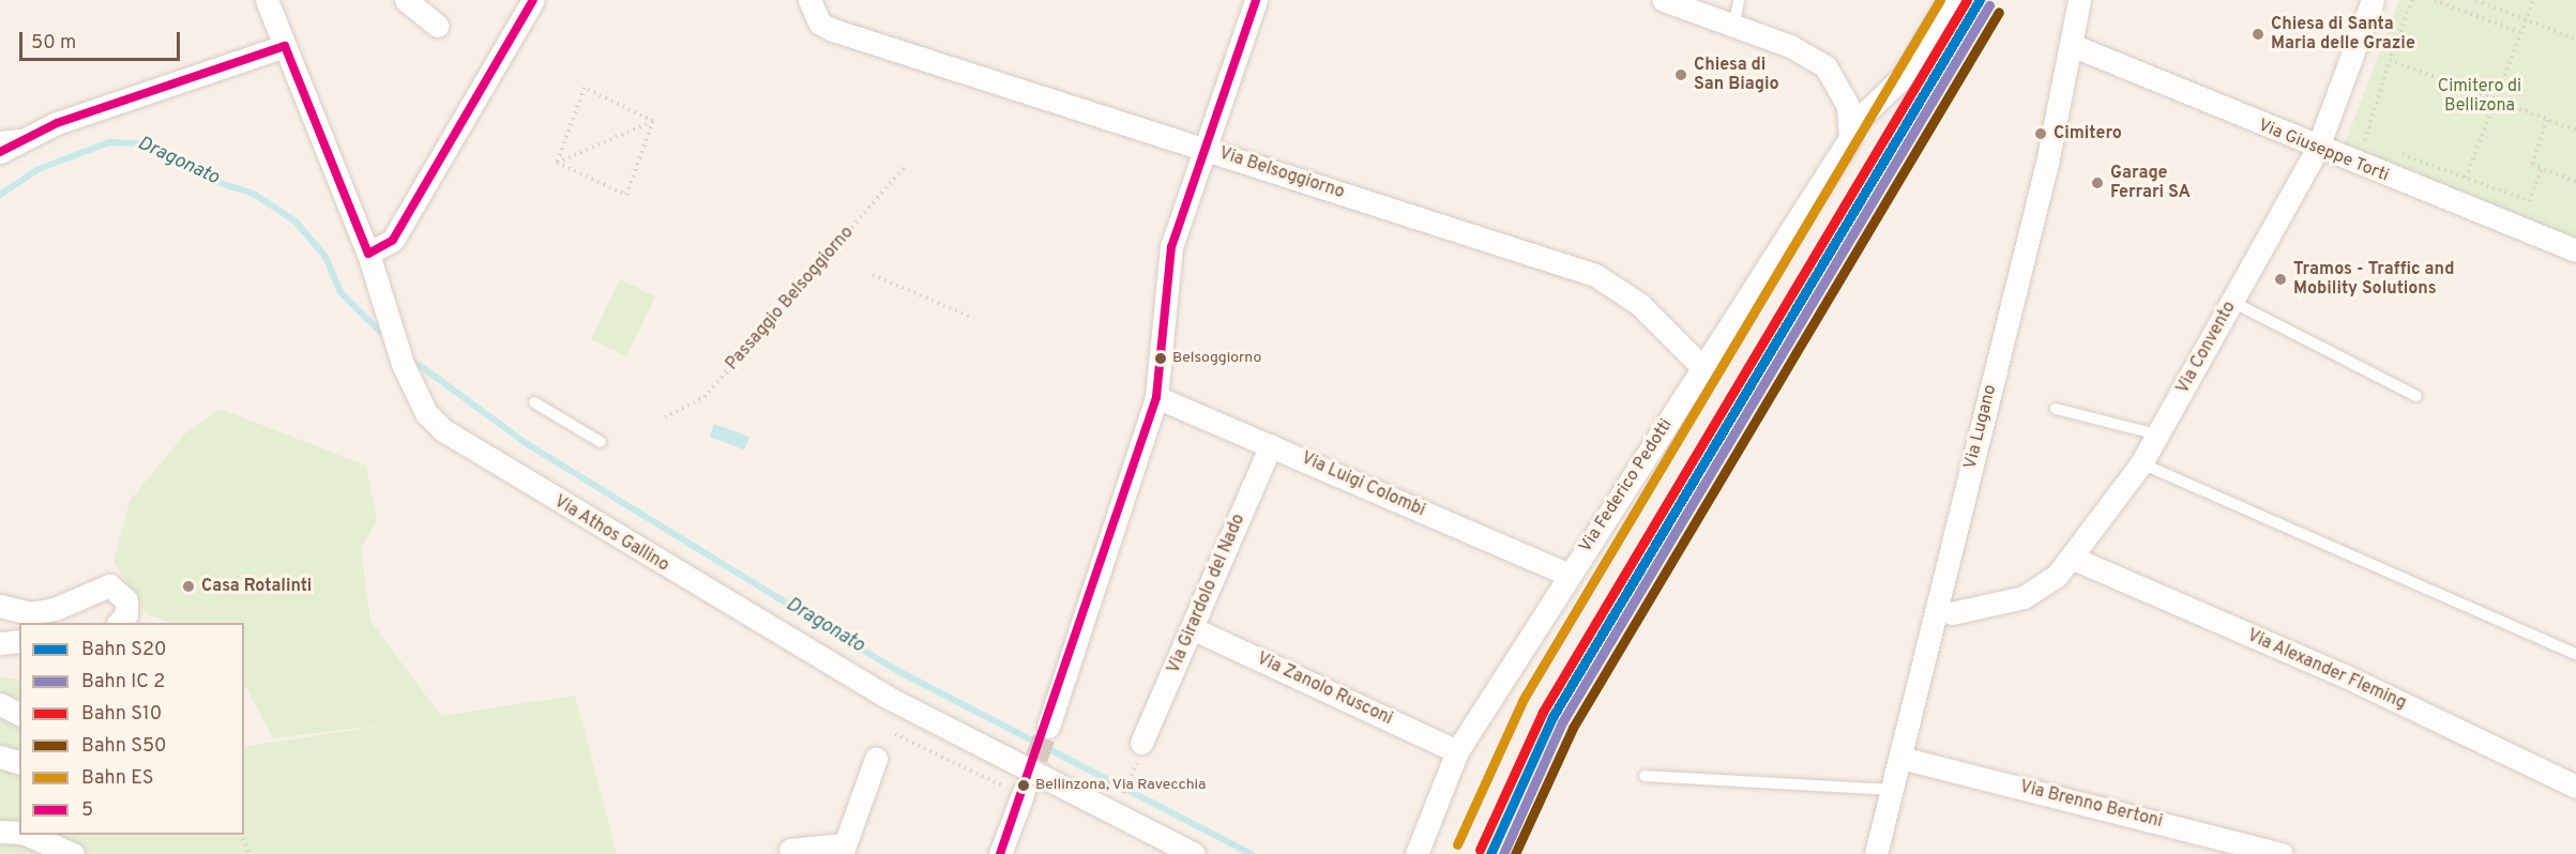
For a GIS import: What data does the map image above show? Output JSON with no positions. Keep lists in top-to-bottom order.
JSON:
{
  "streets": {
    "street": [
      "Via Giuseppe Torti",
      "Via Belsoggiorno",
      "Via Convento",
      "Via Lugano",
      "Via Luigi Colombi",
      "Via Federico Pedotti",
      "Via Athos Gallino",
      "Via Girardolo del Nado",
      "Via Alexander Fleming",
      "Via Zanolo Rusconi",
      "Via Brenno Bertoni"
    ],
    "path": ["Passaggio Belsoggiorno"]
  },
  "crossings": [
    ["Via Giuseppe Torti", "Via Convento"],
    ["Via Giuseppe Torti", "Via Lugano"],
    ["Via Belsoggiorno", "Via Federico Pedotti"],
    ["Via Convento", "Via Alexander Fleming"],
    ["Via Lugano", "Via Brenno Bertoni"],
    ["Via Luigi Colombi", "Via Federico Pedotti"],
    ["Via Luigi Colombi", "Via Girardolo del Nado"],
    ["Via Federico Pedotti", "Via Zanolo Rusconi"],
    ["Via Girardolo del Nado", "Via Zanolo Rusconi"]
  ],
  "water": ["Dragonato"],
  "parks": ["Cimitero di Bellizona"],
  "places": [
    "Chiesa di Santa Maria delle Grazie",
    "Chiesa di San Biagio",
    "Cimitero",
    "Garage Ferrari SA",
    "Tramos - Traffic and Mobility Solutions",
    "Belsoggiorno",
    "Casa Rotalinti",
    "Bellinzona, Via Ravecchia"
  ],
  "lines": [
    "rail line S20",
    "rail line S10",
    "rail line ES",
    "transit line 5",
    "rail line S50"
  ],
  "legend": [
    "Bahn S20",
    "Bahn IC 2",
    "Bahn S10",
    "Bahn S50",
    "Bahn ES",
    "5"
  ],
  "scale_bar": "50 m"
}
